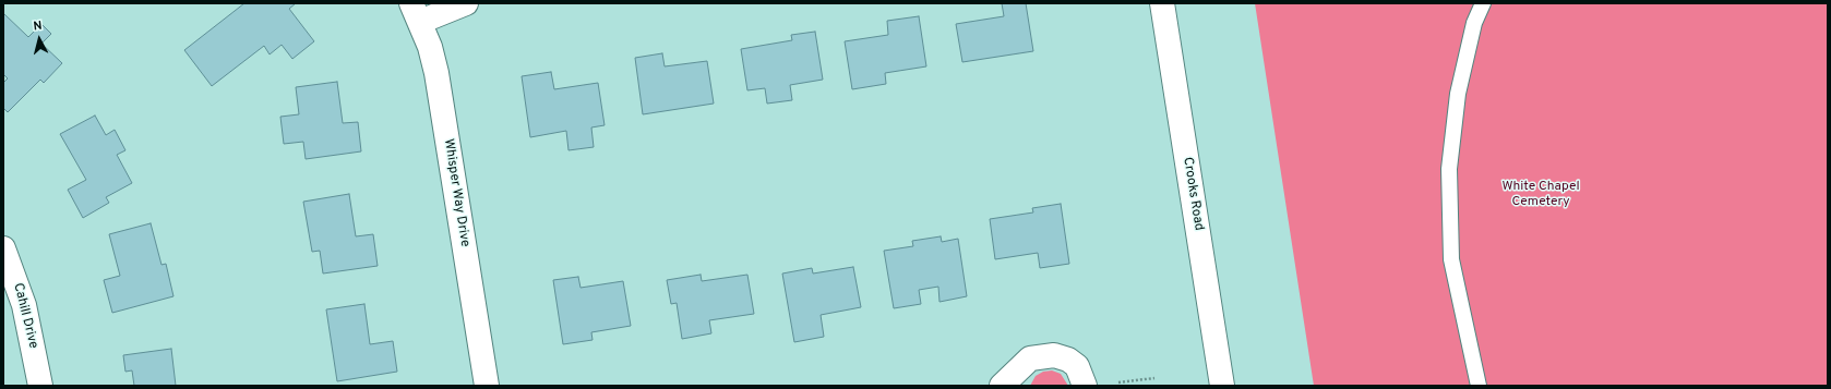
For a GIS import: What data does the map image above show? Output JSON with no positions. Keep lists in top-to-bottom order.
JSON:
{
  "streets": {
    "street": ["Whisper Way Drive", "Crooks Road", "Cahill Drive"]
  },
  "parks": ["White Chapel Cemetery"],
  "north": "top"
}
